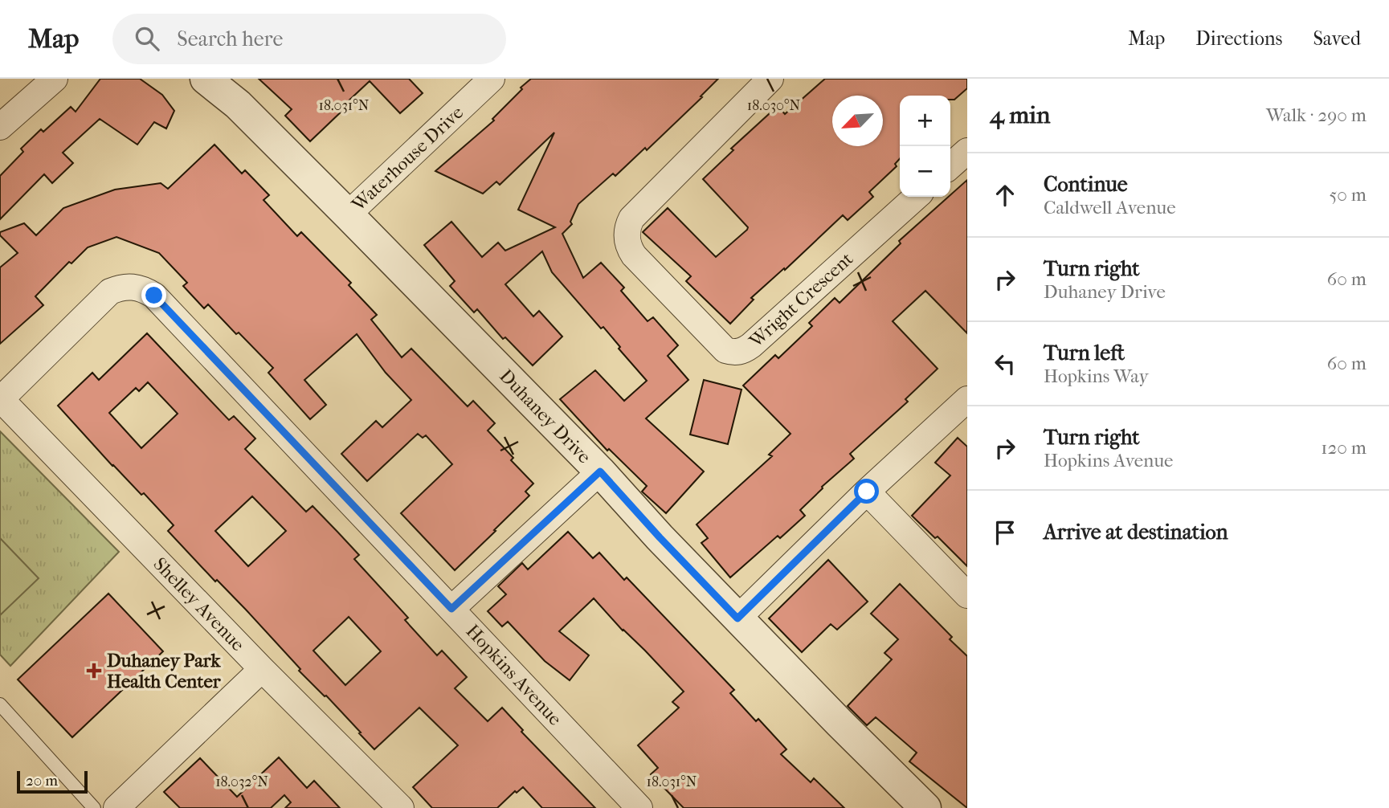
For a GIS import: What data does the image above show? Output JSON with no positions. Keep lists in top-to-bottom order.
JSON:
{
  "streets": {
    "street": [
      "Waterhouse Drive",
      "Wright Crescent",
      "Duhaney Drive",
      "Shelley Avenue",
      "Hopkins Avenue"
    ]
  },
  "crossings": [
    ["Waterhouse Drive", "Duhaney Drive"],
    ["Shelley Avenue", "Hopkins Avenue"]
  ],
  "places": {
    "health": ["Duhaney Park Health Center"]
  },
  "scale_bar": "20 m",
  "north": "bottom left",
  "page": {
    "header": "Map",
    "search": "Search here",
    "nav": ["Map", "Directions", "Saved"],
    "heading": ["4 min", "Walk · 290 m"],
    "map_buttons": ["+", "−"],
    "list": [
      ["Continue", "Caldwell Avenue", "50 m"],
      ["Turn right", "Duhaney Drive", "60 m"],
      ["Turn left", "Hopkins Way", "60 m"],
      ["Turn right", "Hopkins Avenue", "120 m"],
      "Arrive at destination"
    ],
    "scale": "20 m"
  },
  "coordinates": ["18.031°N", "18.030°N", "18.032°N"]
}
